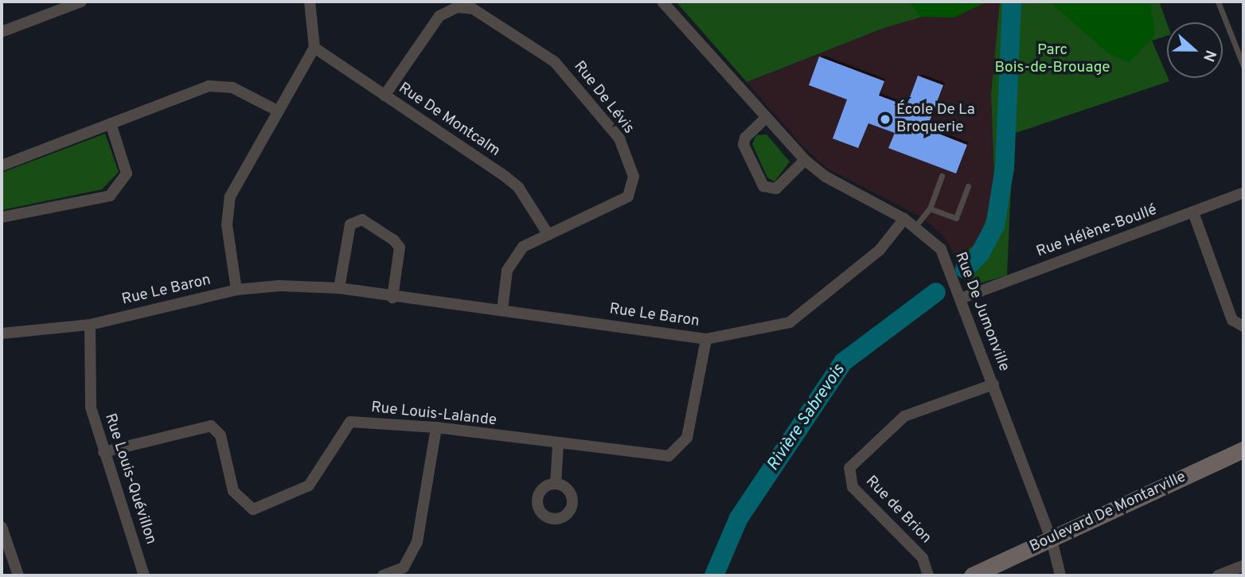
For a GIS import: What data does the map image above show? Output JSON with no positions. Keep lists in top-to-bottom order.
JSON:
{
  "streets": {
    "street": [
      "Rue De Lévis",
      "Rue De Montcalm",
      "Rue Hélène-Boullé",
      "Rue Le Baron",
      "Rue De Jumonville",
      "Rue Louis-Lalande",
      "Rue Louis-Quévillon",
      "Rue de Brion",
      "Boulevard De Montarville"
    ]
  },
  "crossings": [
    ["Rue De Lévis", "Rue De Montcalm"],
    ["Rue De Lévis", "Rue Le Baron"],
    ["Rue Hélène-Boullé", "Rue De Jumonville"],
    ["Rue Le Baron", "Rue De Jumonville"],
    ["Rue Le Baron", "Rue Louis-Lalande"],
    ["Rue Le Baron", "Rue Louis-Quévillon"],
    ["Rue De Jumonville", "Rue de Brion"],
    ["Rue De Jumonville", "Boulevard De Montarville"],
    ["Rue Louis-Lalande", "Rue Louis-Quévillon"]
  ],
  "water": ["Rivière Sabrevois"],
  "parks": ["Parc Bois-de-Brouage"],
  "places": ["École De La Broquerie"],
  "north": "right"
}
